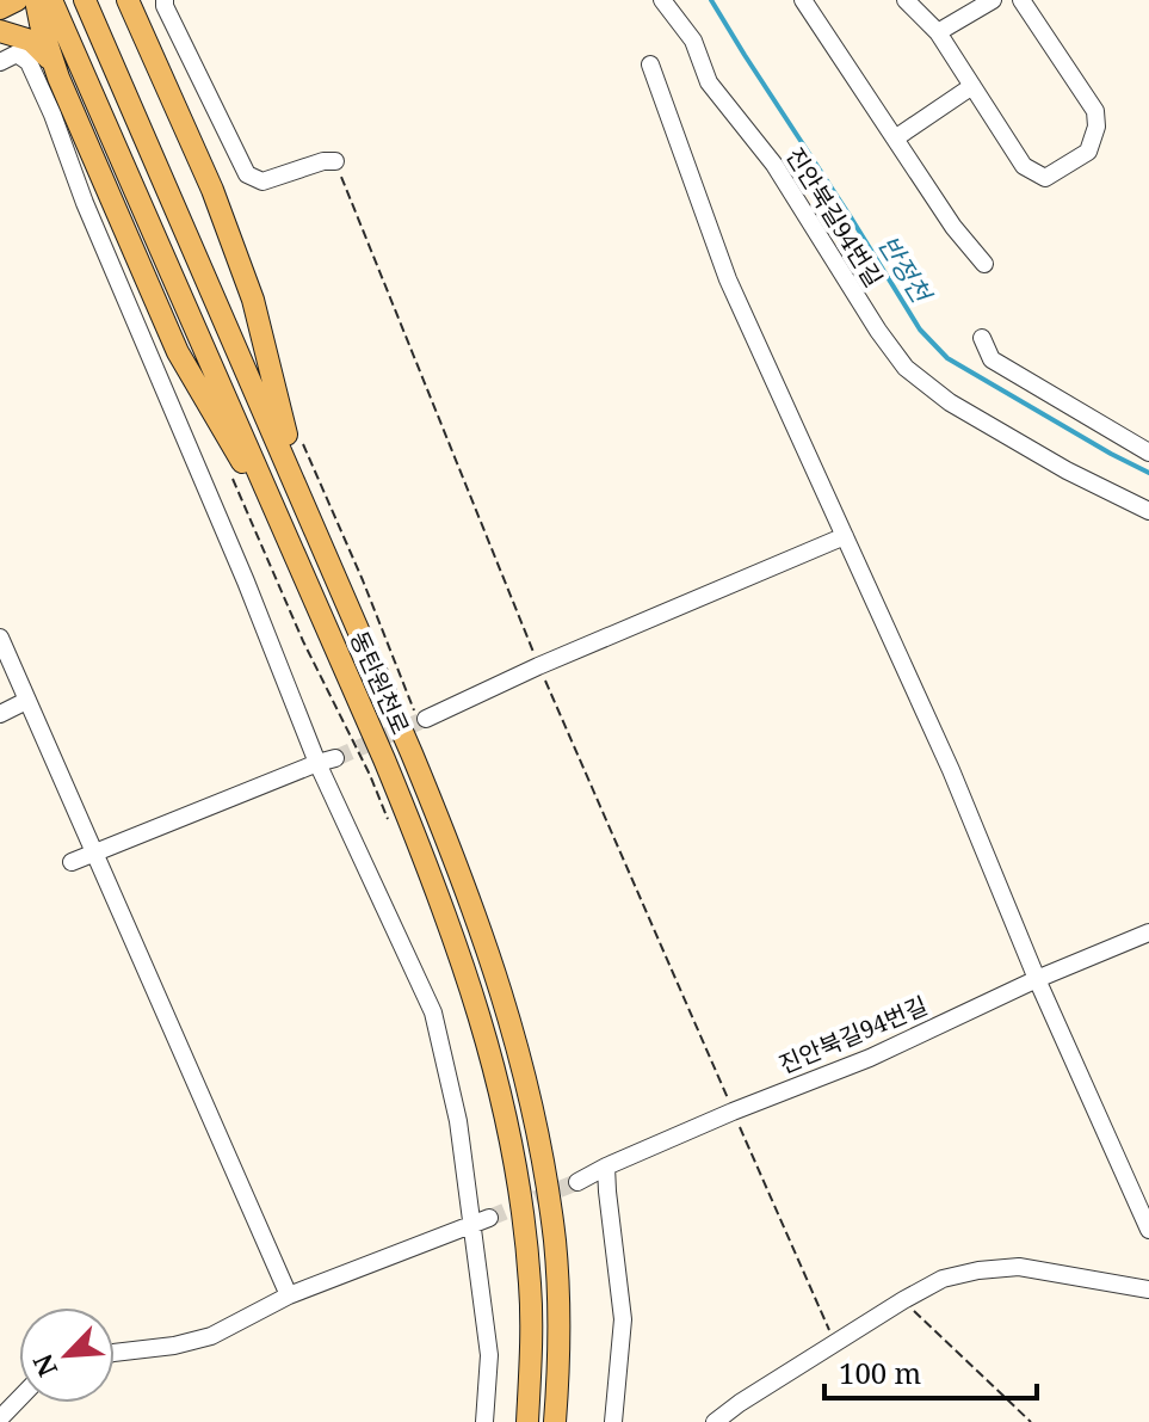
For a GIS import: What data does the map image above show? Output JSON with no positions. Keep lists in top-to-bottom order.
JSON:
{
  "streets": {
    "main road": ["동탄원천로"],
    "street": ["진안북길94번길"]
  },
  "water": ["반정천"],
  "scale_bar": "100 m",
  "north": "bottom left"
}
